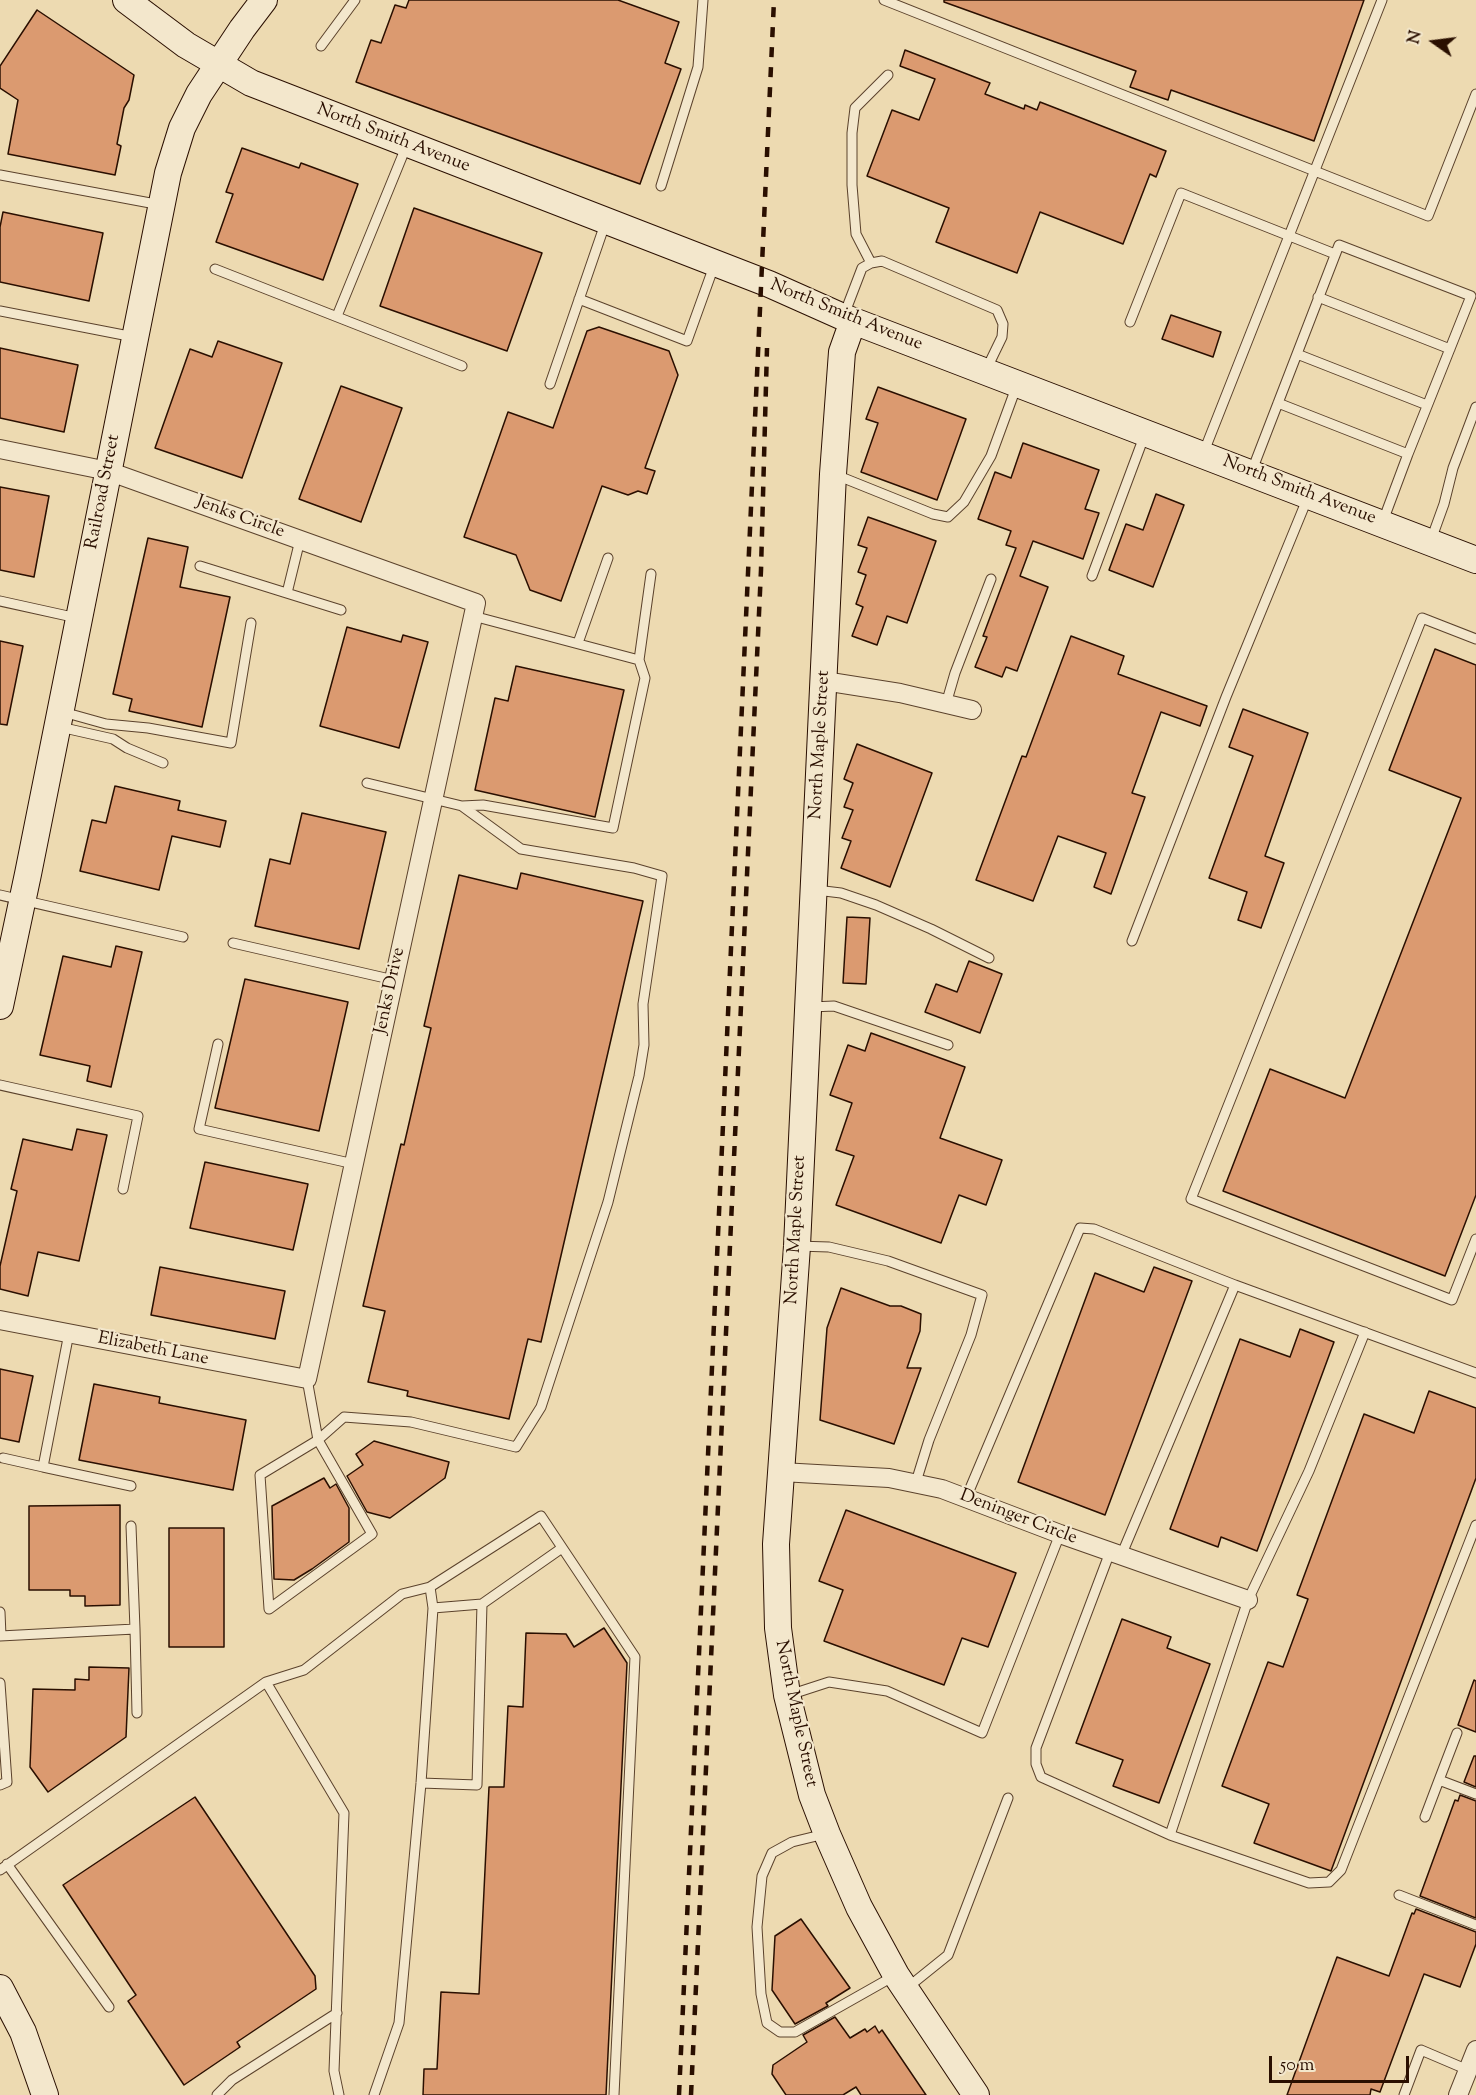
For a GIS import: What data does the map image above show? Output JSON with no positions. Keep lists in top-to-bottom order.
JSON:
{
  "streets": {
    "main road": ["North Smith Avenue", "Railroad Street", "North Maple Street"],
    "street": [
      "Jenks Circle",
      "Jenks Drive",
      "Elizabeth Lane",
      "Deninger Circle"
    ]
  },
  "crossings": [
    ["North Smith Avenue", "Railroad Street"],
    ["North Smith Avenue", "North Maple Street"],
    ["Railroad Street", "Jenks Circle"],
    ["Jenks Circle", "Jenks Drive"],
    ["North Maple Street", "Deninger Circle"],
    ["Jenks Drive", "Elizabeth Lane"]
  ],
  "scale_bar": "50 m",
  "north": "left"
}
